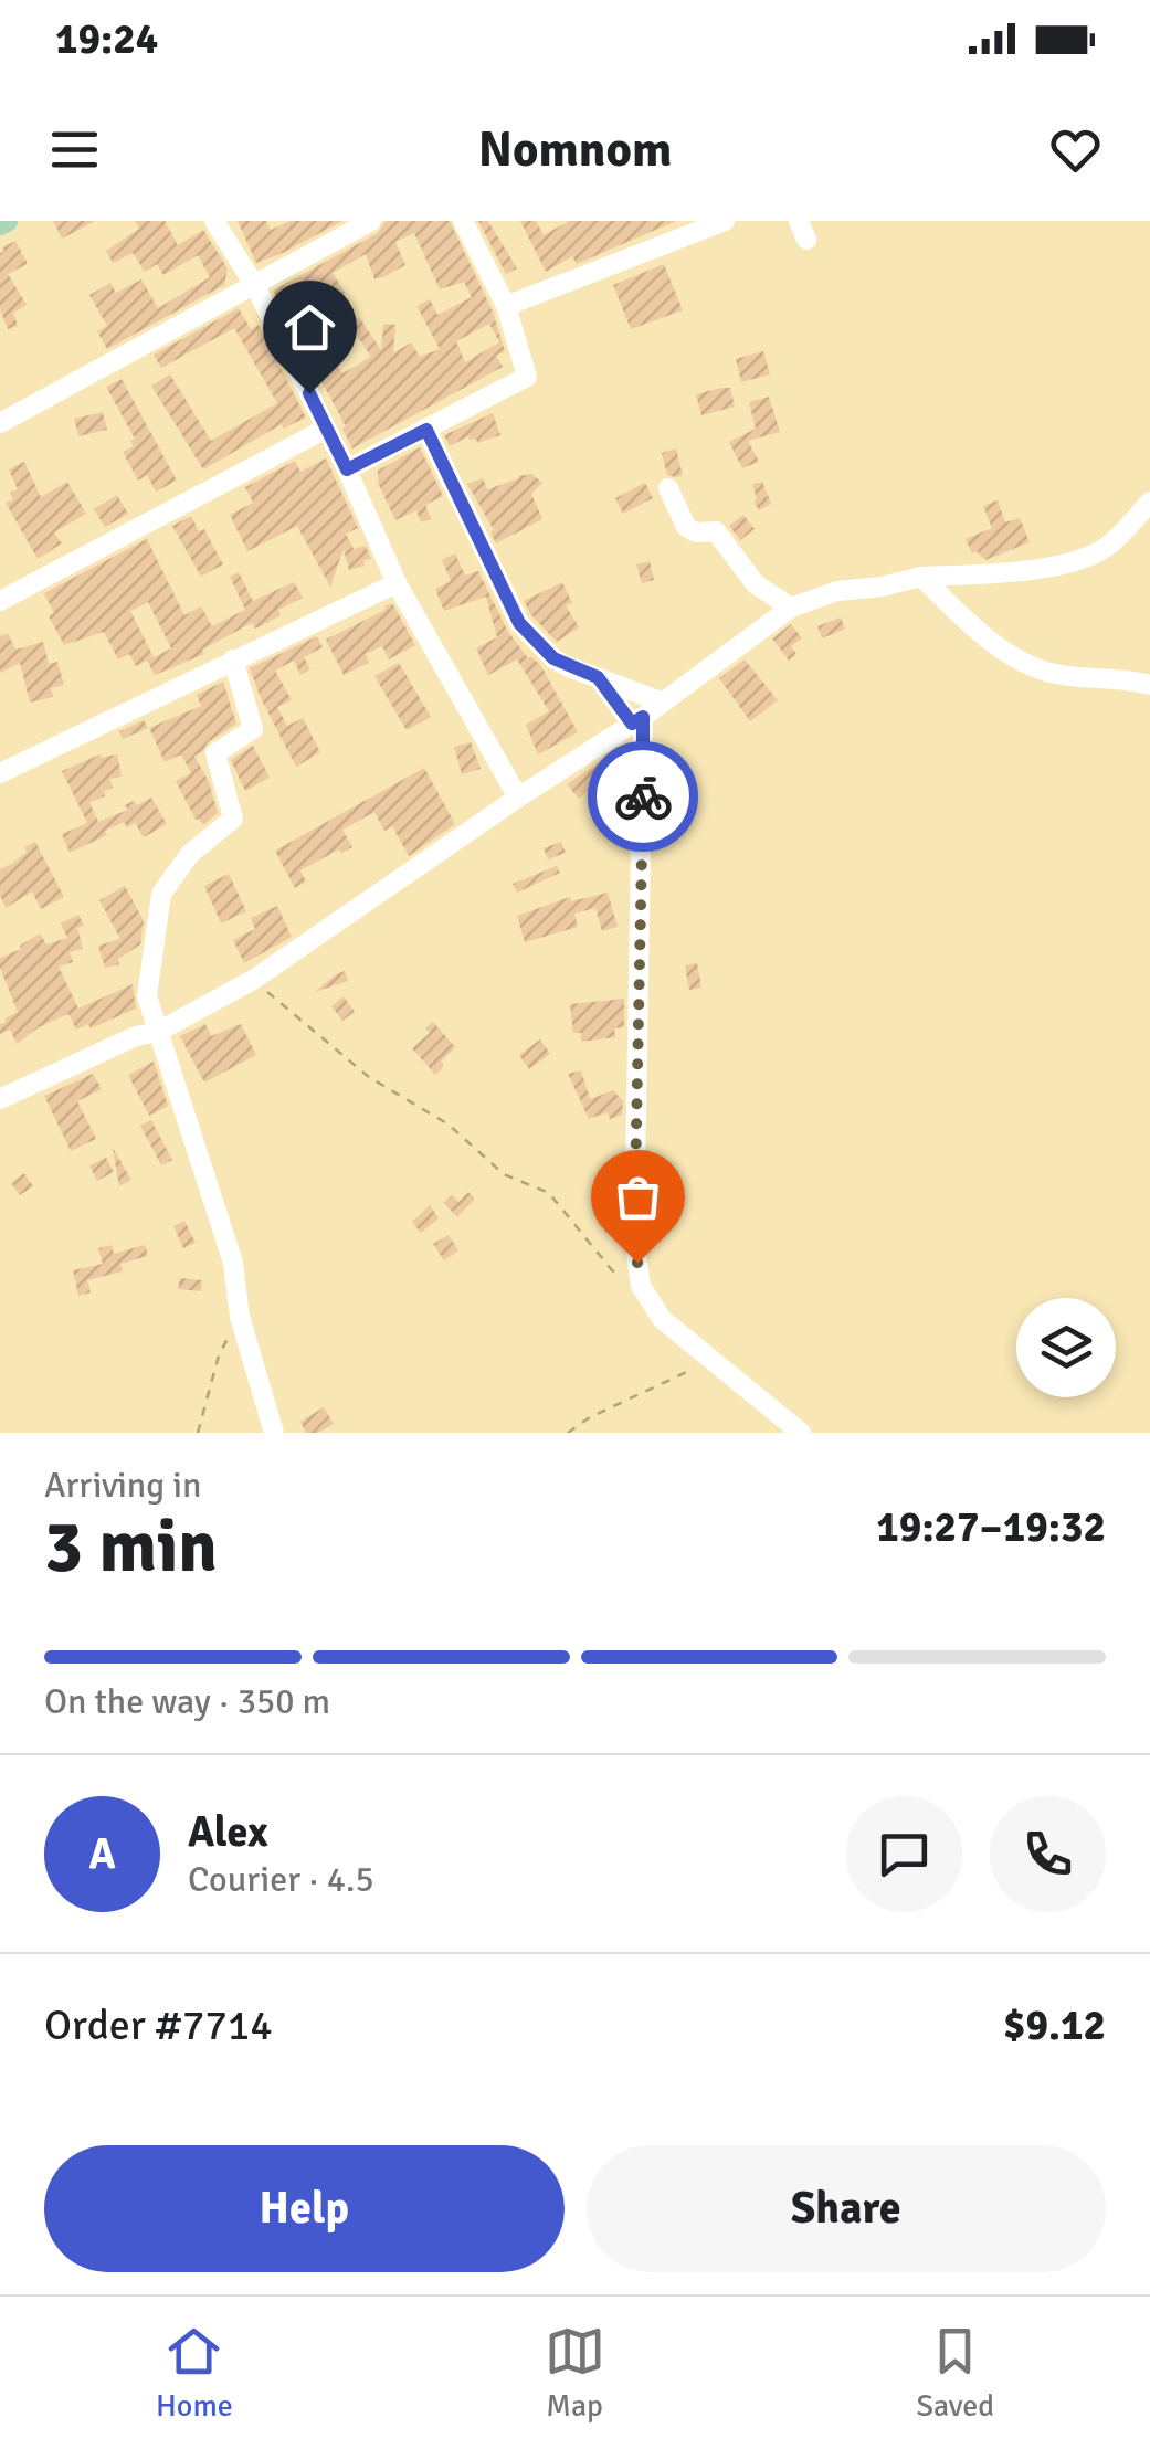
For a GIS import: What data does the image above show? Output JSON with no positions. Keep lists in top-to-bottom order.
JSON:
{
  "page": {
    "status": "19:24",
    "header": "Nomnom",
    "heading": ["3 min", "Arriving in", "19:27–19:32"],
    "panel": [
      "Alex",
      "Courier · 4.5",
      "Order #7714",
      "$9.12"
    ],
    "bar": "On the way · 350 m",
    "round": "A",
    "buttons": ["Help", "Share"],
    "tabs": ["Home", "Map", "Saved"]
  }
}
